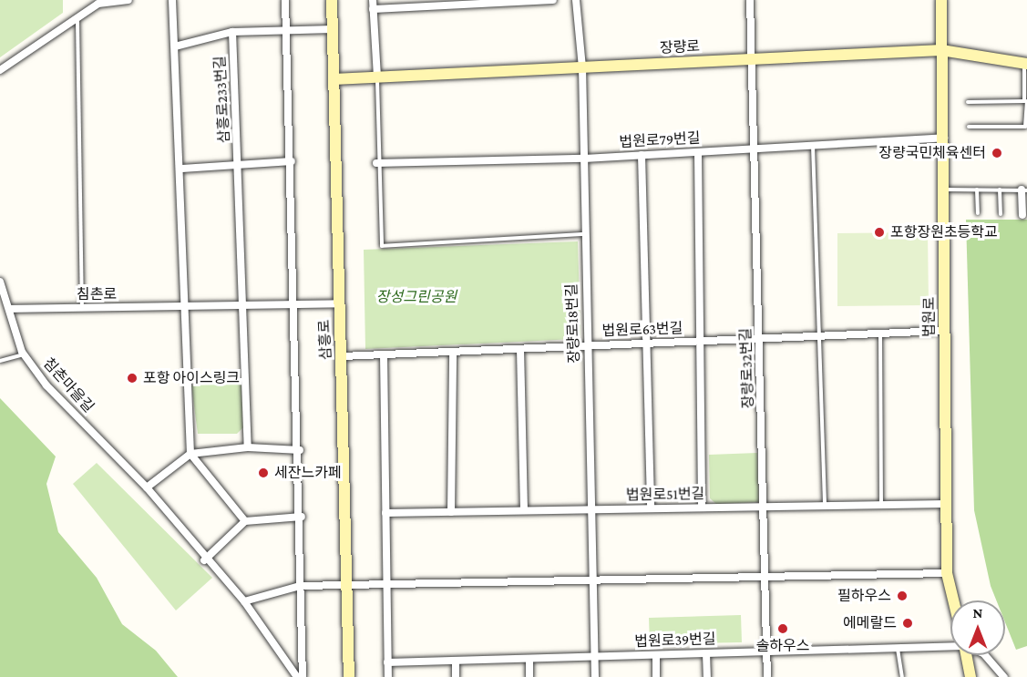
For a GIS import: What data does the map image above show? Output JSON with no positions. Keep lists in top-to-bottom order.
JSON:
{
  "streets": {
    "main road": ["장량로", "법원로", "삼흥로"],
    "street": [
      "삼흥로233번길",
      "법원로79번길",
      "침촌로",
      "장량로18번길",
      "법원로63번길",
      "장량로32번길",
      "침촌마을길",
      "법원로51번길",
      "법원로39번길"
    ]
  },
  "crossings": [
    ["장량로", "법원로"],
    ["장량로", "장량로18번길"],
    ["장량로", "삼흥로"],
    ["장량로", "장량로32번길"],
    ["삼흥로233번길", "삼흥로"],
    ["법원로79번길", "법원로"],
    ["법원로79번길", "장량로18번길"],
    ["법원로79번길", "장량로32번길"],
    ["침촌로", "삼흥로"],
    ["침촌로", "침촌마을길"],
    ["법원로", "법원로63번길"],
    ["법원로", "법원로51번길"],
    ["장량로18번길", "법원로63번길"],
    ["장량로18번길", "법원로51번길"],
    ["장량로18번길", "법원로39번길"],
    ["법원로63번길", "삼흥로"],
    ["법원로63번길", "장량로32번길"],
    ["장량로32번길", "법원로51번길"],
    ["장량로32번길", "법원로39번길"]
  ],
  "parks": ["장성그린공원"],
  "places": [
    "장량국민체육센터",
    "포항장원초등학교",
    "포항 아이스링크",
    "세잔느카페",
    "필하우스",
    "에메랄드",
    "솔하우스"
  ],
  "north": "top"
}
